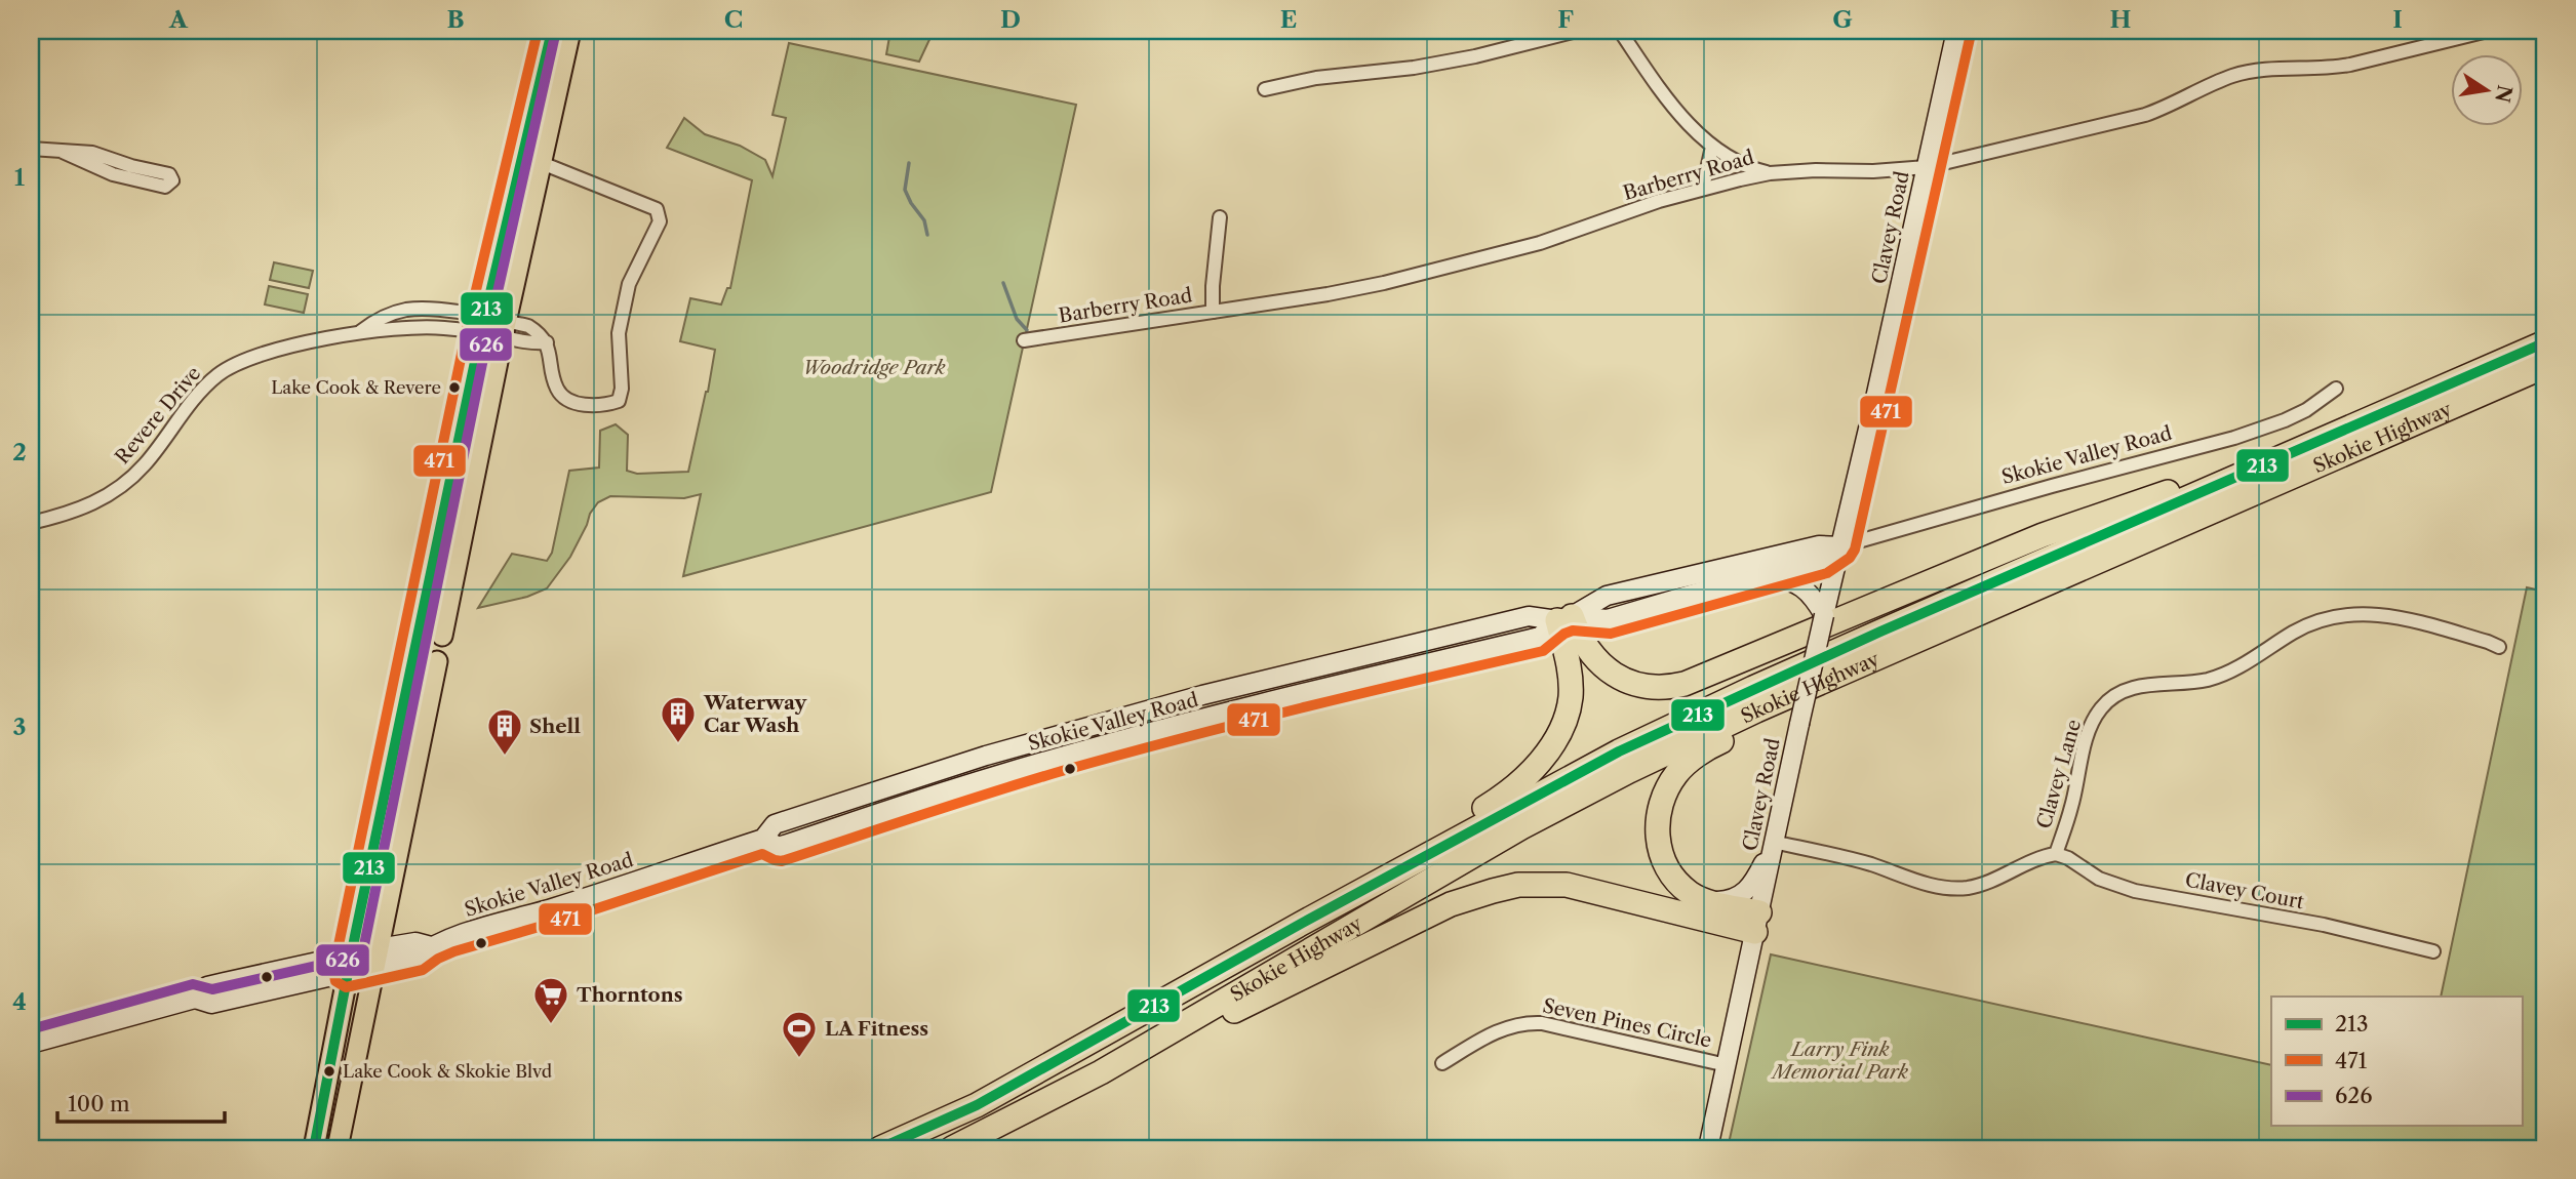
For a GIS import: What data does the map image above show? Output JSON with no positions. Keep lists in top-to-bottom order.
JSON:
{
  "streets": {
    "highway": ["Skokie Highway"],
    "main road": ["Clavey Road", "Skokie Valley Road"],
    "street": [
      "Barberry Road",
      "Revere Drive",
      "Clavey Lane",
      "Clavey Court",
      "Seven Pines Circle"
    ]
  },
  "crossings": [
    ["Barberry Road", "Clavey Road"],
    ["Clavey Road", "Skokie Valley Road"],
    ["Clavey Road", "Clavey Lane"],
    ["Clavey Road", "Seven Pines Circle"],
    ["Clavey Lane", "Clavey Court"]
  ],
  "parks": ["Woodridge Park", "Larry Fink Memorial Park"],
  "places": {
    "other": ["Lake Cook & Revere", "Lake Cook & Skokie Blvd"],
    "building": ["Waterway Car Wash", "Shell"],
    "supermarket": ["Thorntons"],
    "sports": ["LA Fitness"]
  },
  "lines": ["transit line 213", "transit line 471", "transit line 626"],
  "legend": ["213", "471", "626"],
  "scale_bar": "100 m",
  "north": "right",
  "grid": {
    "columns": [
      "A",
      "B",
      "C",
      "D",
      "E",
      "F",
      "G",
      "H",
      "I"
    ],
    "rows": [
      "1",
      "2",
      "3",
      "4"
    ]
  }
}
